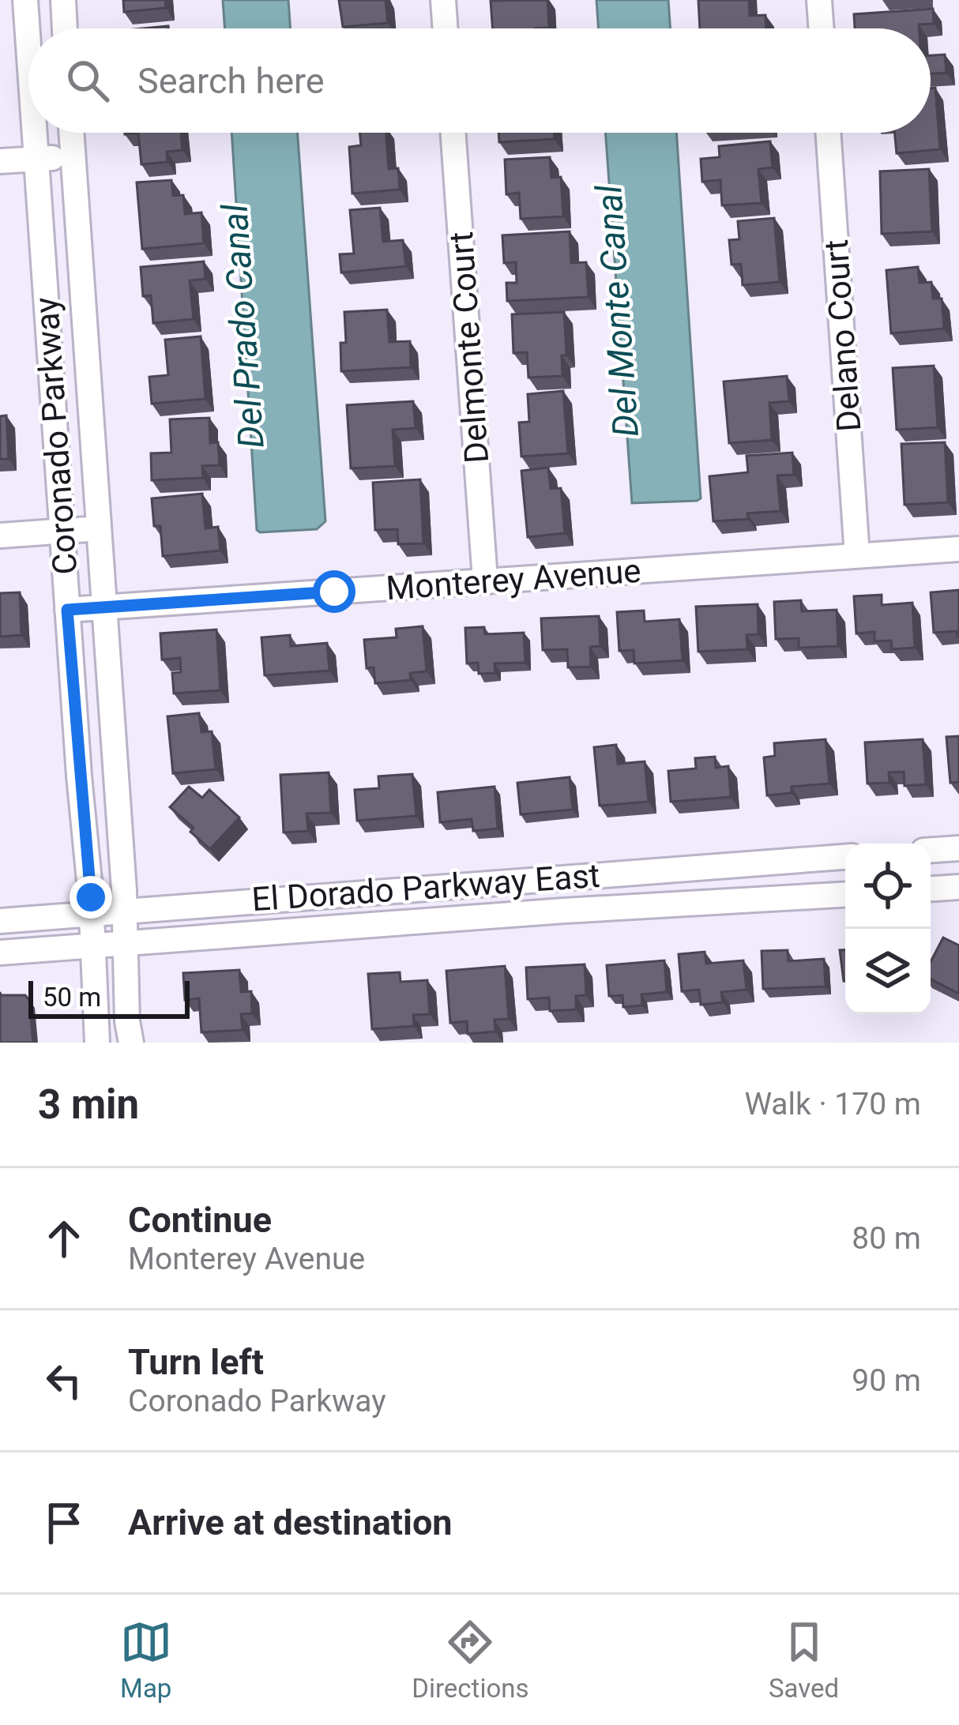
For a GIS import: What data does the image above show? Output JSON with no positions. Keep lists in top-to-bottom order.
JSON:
{
  "streets": {
    "street": [
      "Delano Court",
      "Delmonte Court",
      "Coronado Parkway",
      "Monterey Avenue",
      "El Dorado Parkway East"
    ]
  },
  "crossings": [
    ["Delano Court", "Monterey Avenue"],
    ["Delmonte Court", "Monterey Avenue"],
    ["Coronado Parkway", "Monterey Avenue"],
    ["Coronado Parkway", "El Dorado Parkway East"]
  ],
  "water": ["Del Monte Canal", "Del Prado Canal"],
  "scale_bar": "50 m",
  "page": {
    "search": "Search here",
    "scale": "50 m",
    "heading": ["3 min", "Walk · 170 m"],
    "list": [
      ["Continue", "Monterey Avenue", "80 m"],
      ["Turn left", "Coronado Parkway", "90 m"],
      "Arrive at destination"
    ],
    "nav": ["Map", "Directions", "Saved"]
  }
}
